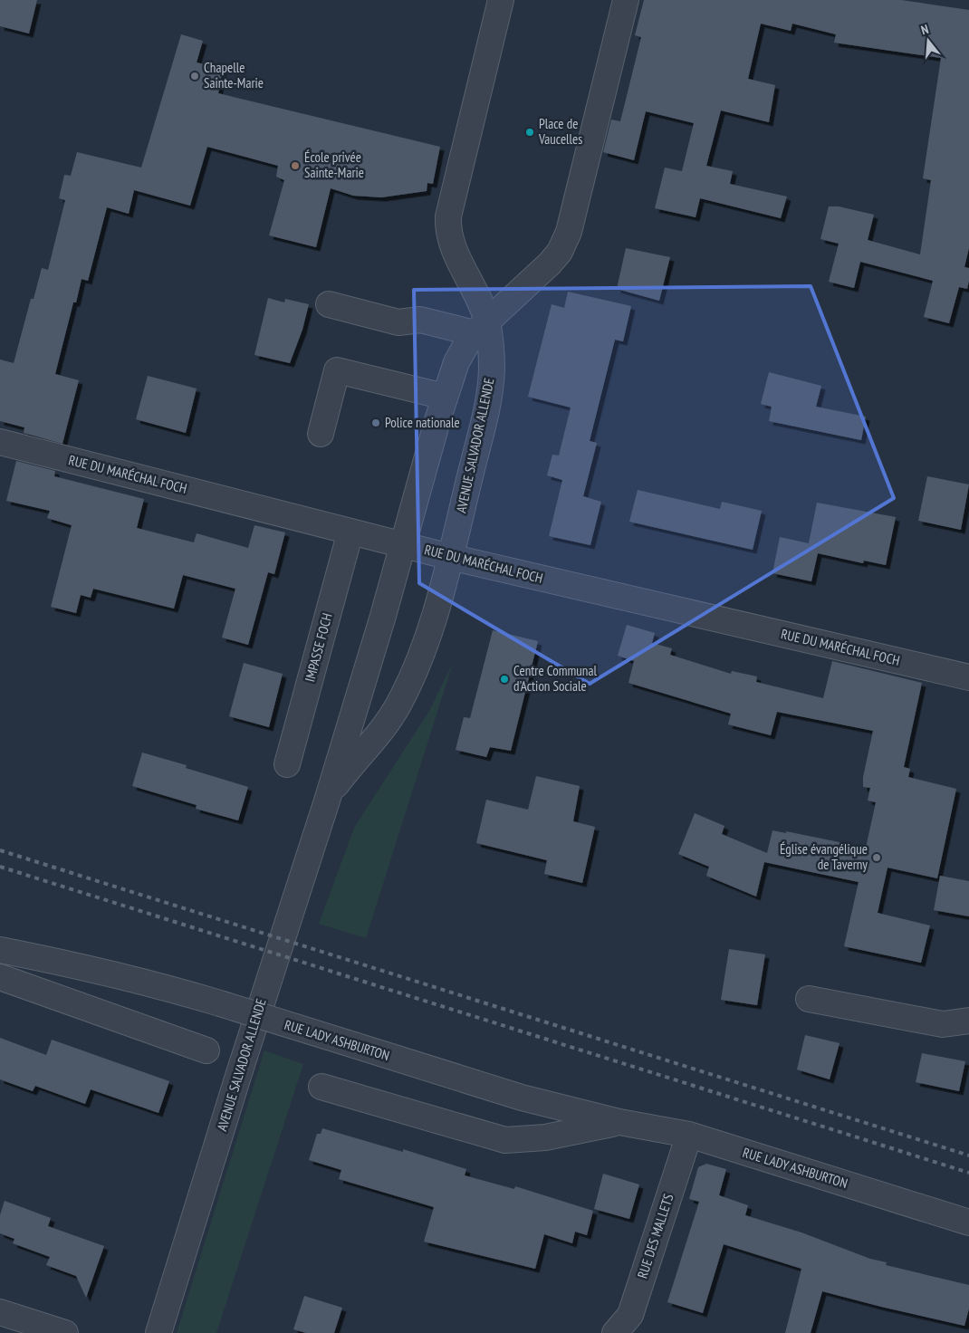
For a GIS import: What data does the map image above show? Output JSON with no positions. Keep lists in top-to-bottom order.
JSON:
{
  "streets": {
    "street": [
      "AVENUE SALVADOR ALLENDE",
      "RUE DU MARÉCHAL FOCH",
      "IMPASSE FOCH",
      "RUE LADY ASHBURTON",
      "RUE DES MALLETS"
    ]
  },
  "crossings": [
    ["AVENUE SALVADOR ALLENDE", "RUE DU MARÉCHAL FOCH"],
    ["RUE DU MARÉCHAL FOCH", "IMPASSE FOCH"],
    ["RUE LADY ASHBURTON", "RUE DES MALLETS"]
  ],
  "places": [
    "Chapelle Sainte-Marie",
    "Place de Vaucelles",
    "École privée Sainte-Marie",
    "Police nationale",
    "Centre Communal d'Action Sociale",
    "Église évangélique de Taverny"
  ],
  "north": "top"
}
